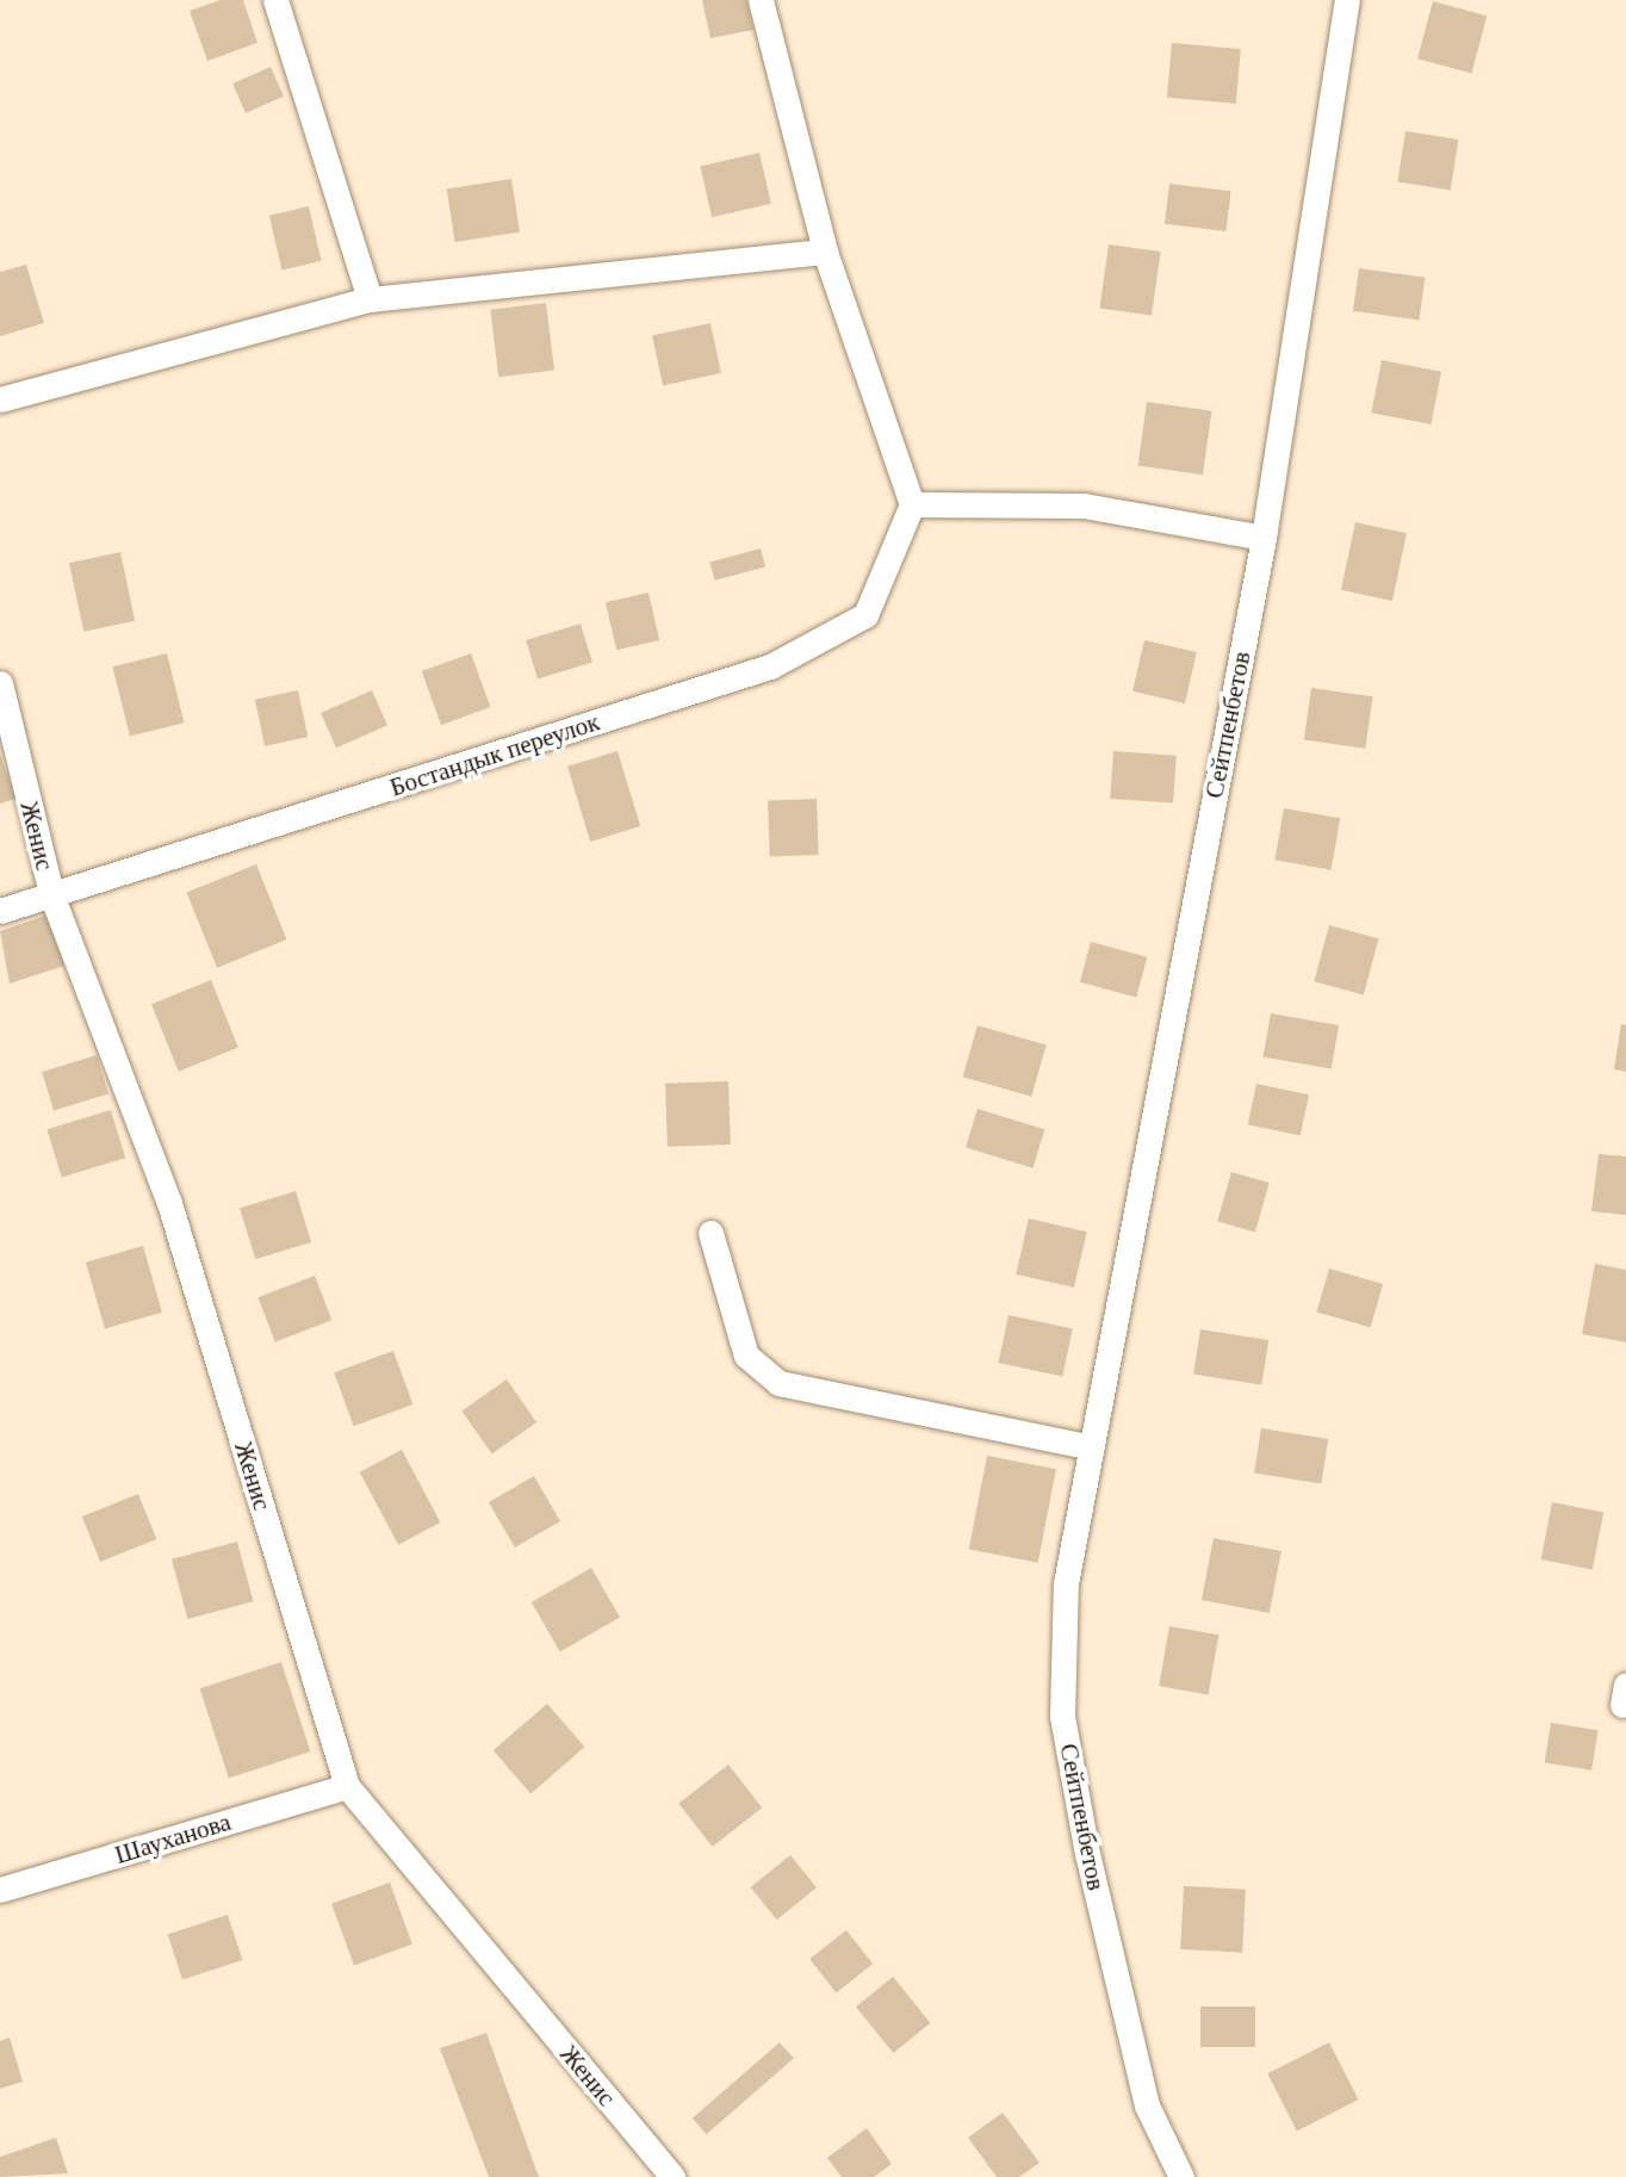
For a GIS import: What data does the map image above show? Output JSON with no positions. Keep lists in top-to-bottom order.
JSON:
{
  "streets": {
    "street": [
      "Сейтпенбетов",
      "Бостандык переулок",
      "Женис",
      "Шауханова"
    ]
  },
  "crossings": [
    ["Бостандык переулок", "Женис"],
    ["Женис", "Шауханова"]
  ]
}
